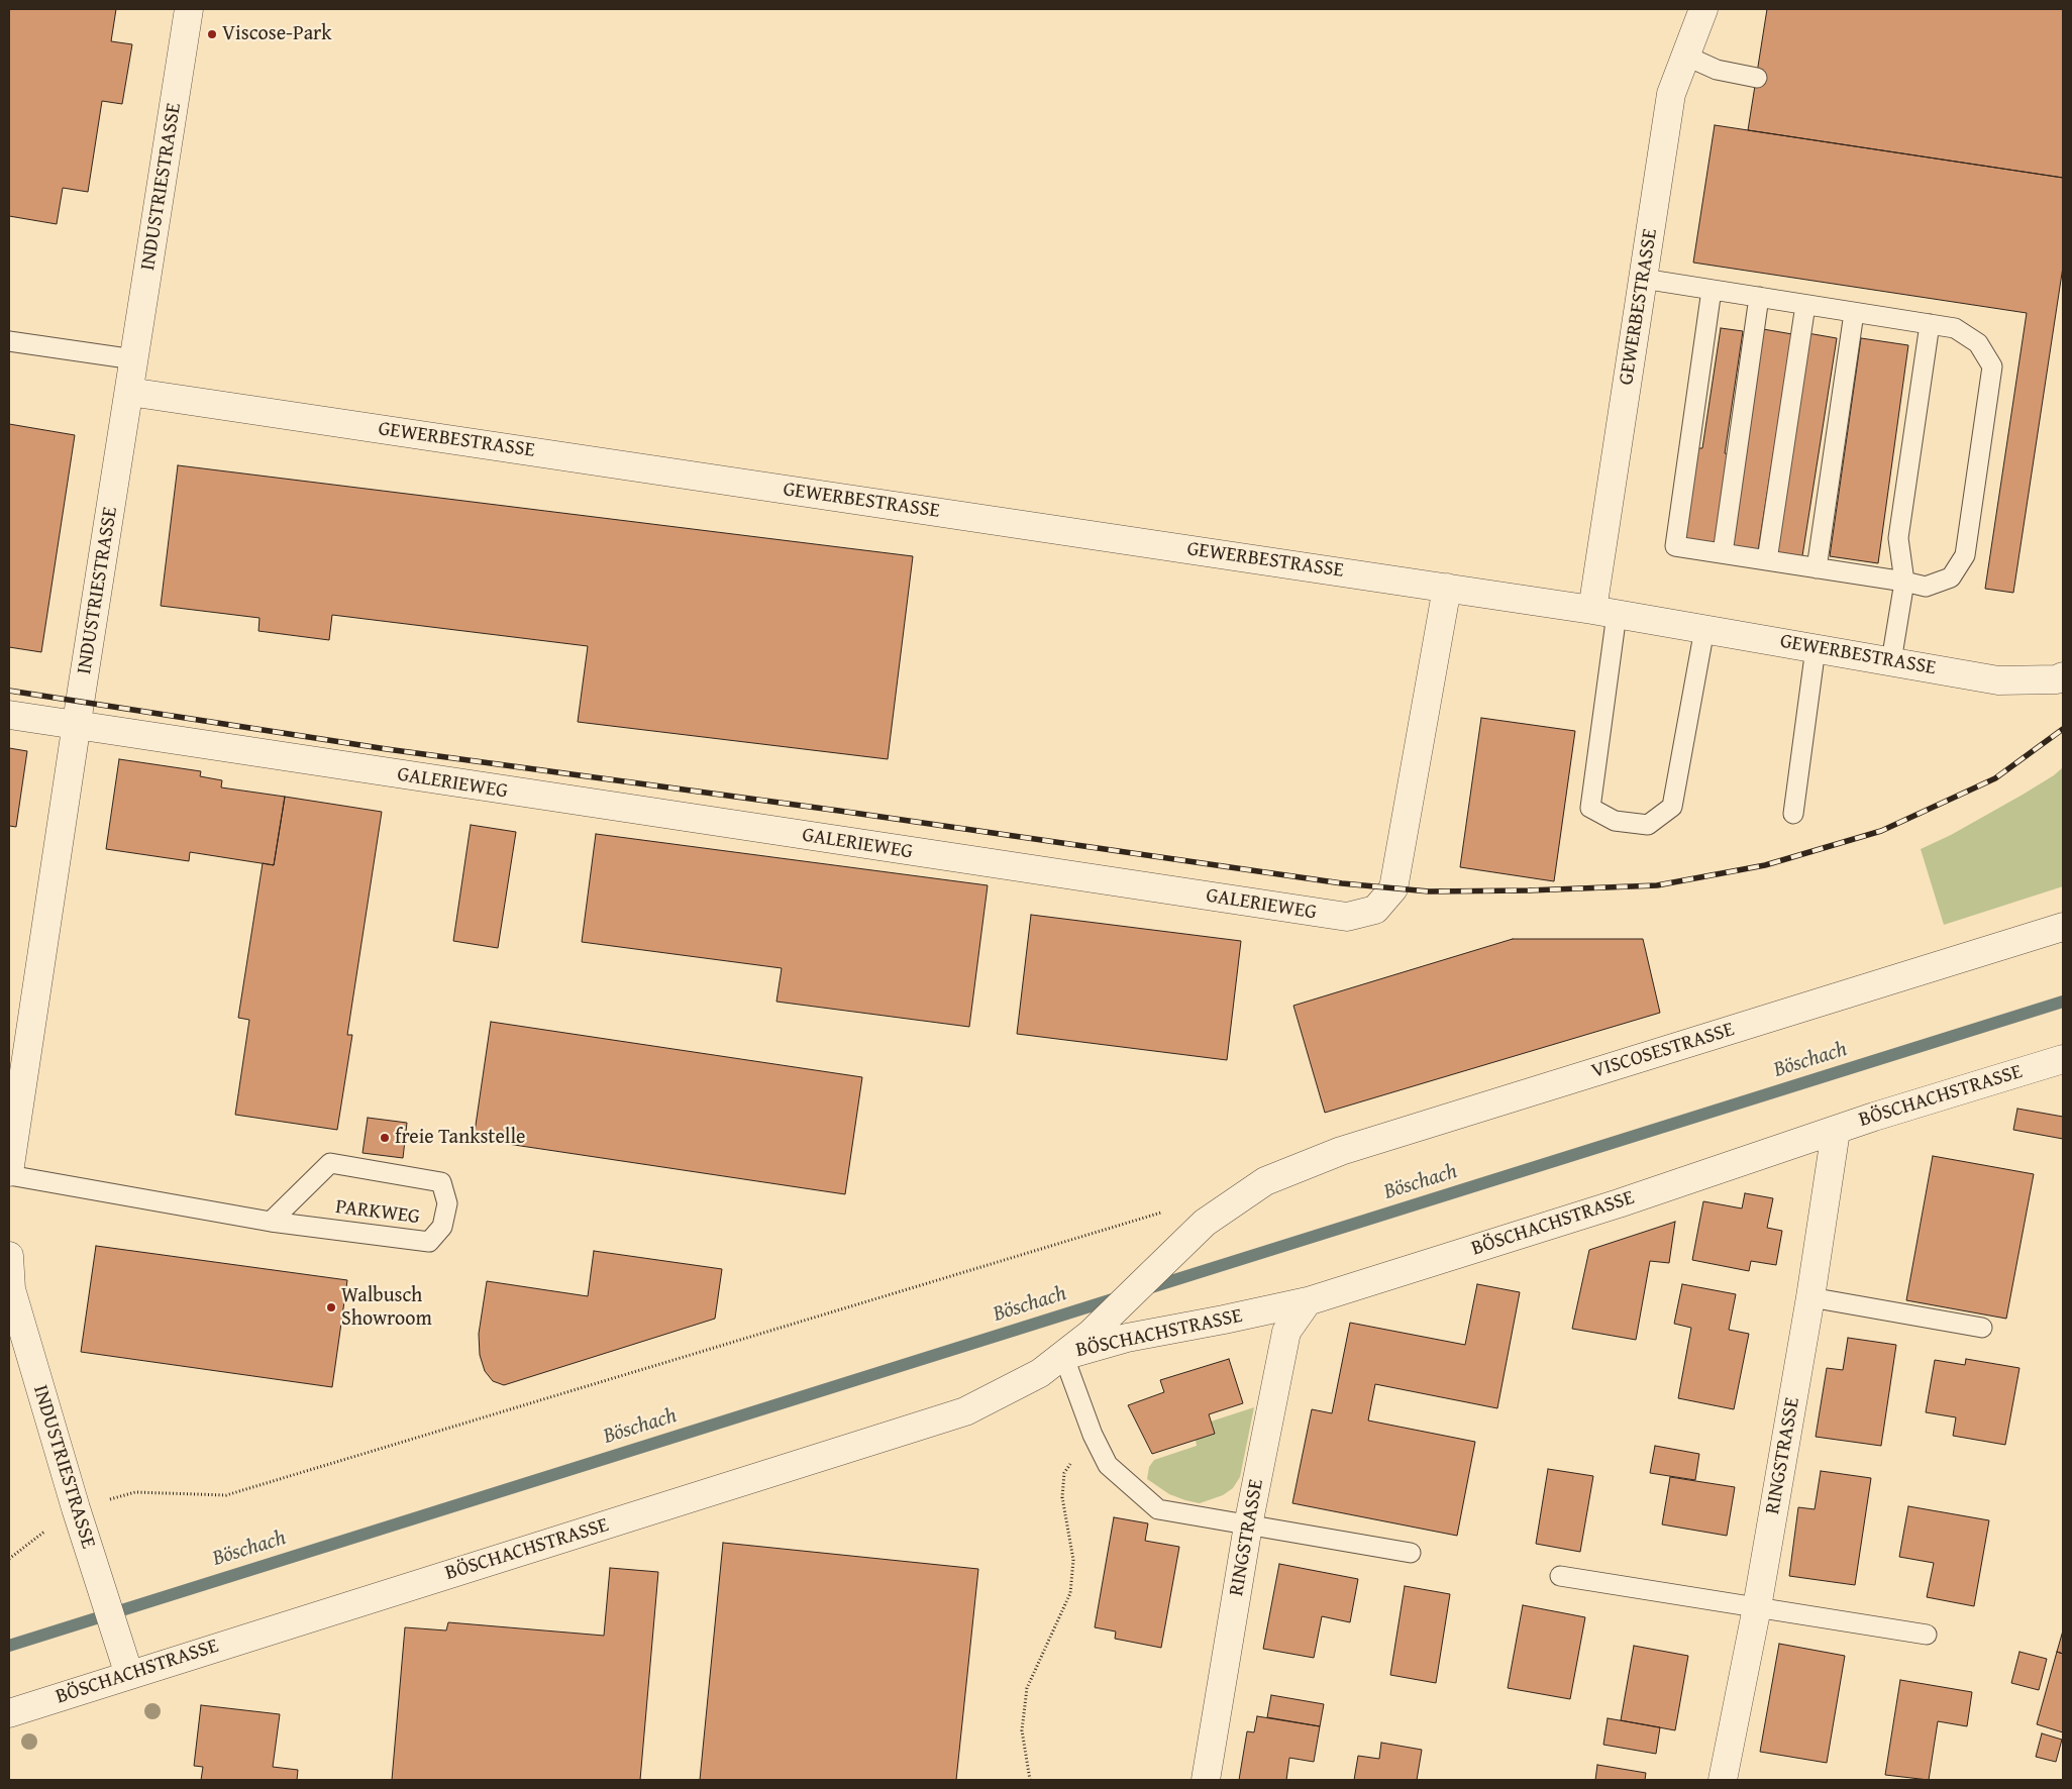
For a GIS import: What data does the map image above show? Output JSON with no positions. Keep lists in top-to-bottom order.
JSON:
{
  "streets": {
    "street": [
      "INDUSTRIESTRASSE",
      "GEWERBESTRASSE",
      "GALERIEWEG",
      "VISCOSESTRASSE",
      "BÖSCHACHSTRASSE",
      "RINGSTRASSE"
    ],
    "lane": ["PARKWEG"]
  },
  "crossings": [
    ["INDUSTRIESTRASSE", "GEWERBESTRASSE"],
    ["INDUSTRIESTRASSE", "GALERIEWEG"],
    ["INDUSTRIESTRASSE", "BÖSCHACHSTRASSE"],
    ["INDUSTRIESTRASSE", "PARKWEG"],
    ["GEWERBESTRASSE", "GALERIEWEG"],
    ["VISCOSESTRASSE", "BÖSCHACHSTRASSE"],
    ["BÖSCHACHSTRASSE", "RINGSTRASSE"]
  ],
  "water": ["Böschach"],
  "places": ["Viscose-Park", "freie Tankstelle", "Walbusch Showroom"]
}
